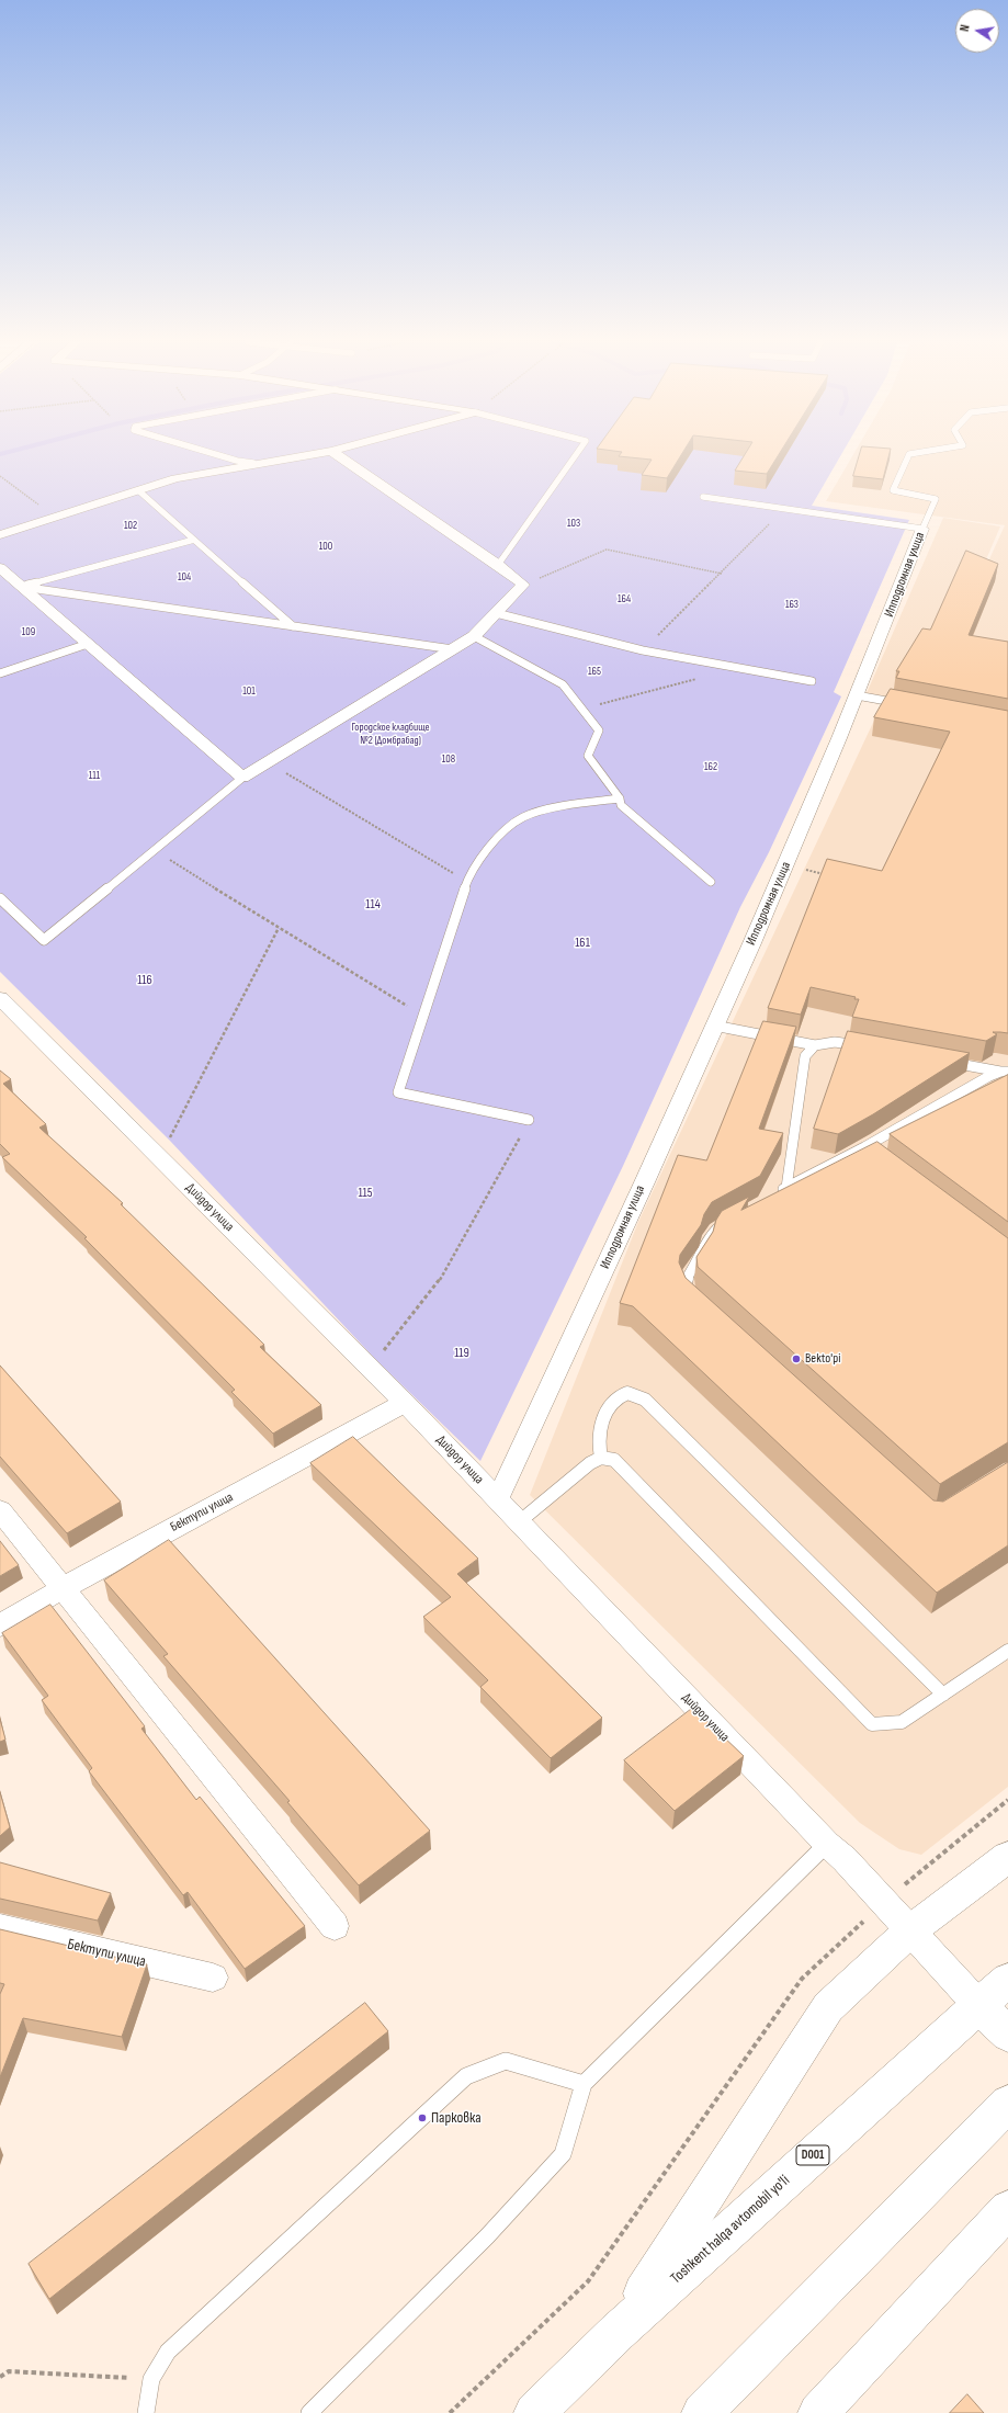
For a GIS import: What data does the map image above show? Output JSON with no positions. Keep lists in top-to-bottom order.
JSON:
{
  "streets": {
    "main road": ["D001", "Toshkent halqa avtomobil yo'li"],
    "street": ["Ипподромная улица", "Дийдор улица", "Бектупи улица"]
  },
  "crossings": [
    ["Ипподромная улица", "Дийдор улица"],
    ["Дийдор улица", "Бектупи улица"],
    ["Дийдор улица", "Toshkent halqa avtomobil yo'li"]
  ],
  "parks": [
    "103",
    "102",
    "100",
    "104",
    "164",
    "163",
    "109",
    "165",
    "101",
    "Городское кладбище №2 (Домбрабад)",
    "108",
    "162",
    "111",
    "114",
    "161",
    "116",
    "115",
    "119"
  ],
  "places": ["Bekto'pi", "Парковка"],
  "north": "left"
}
